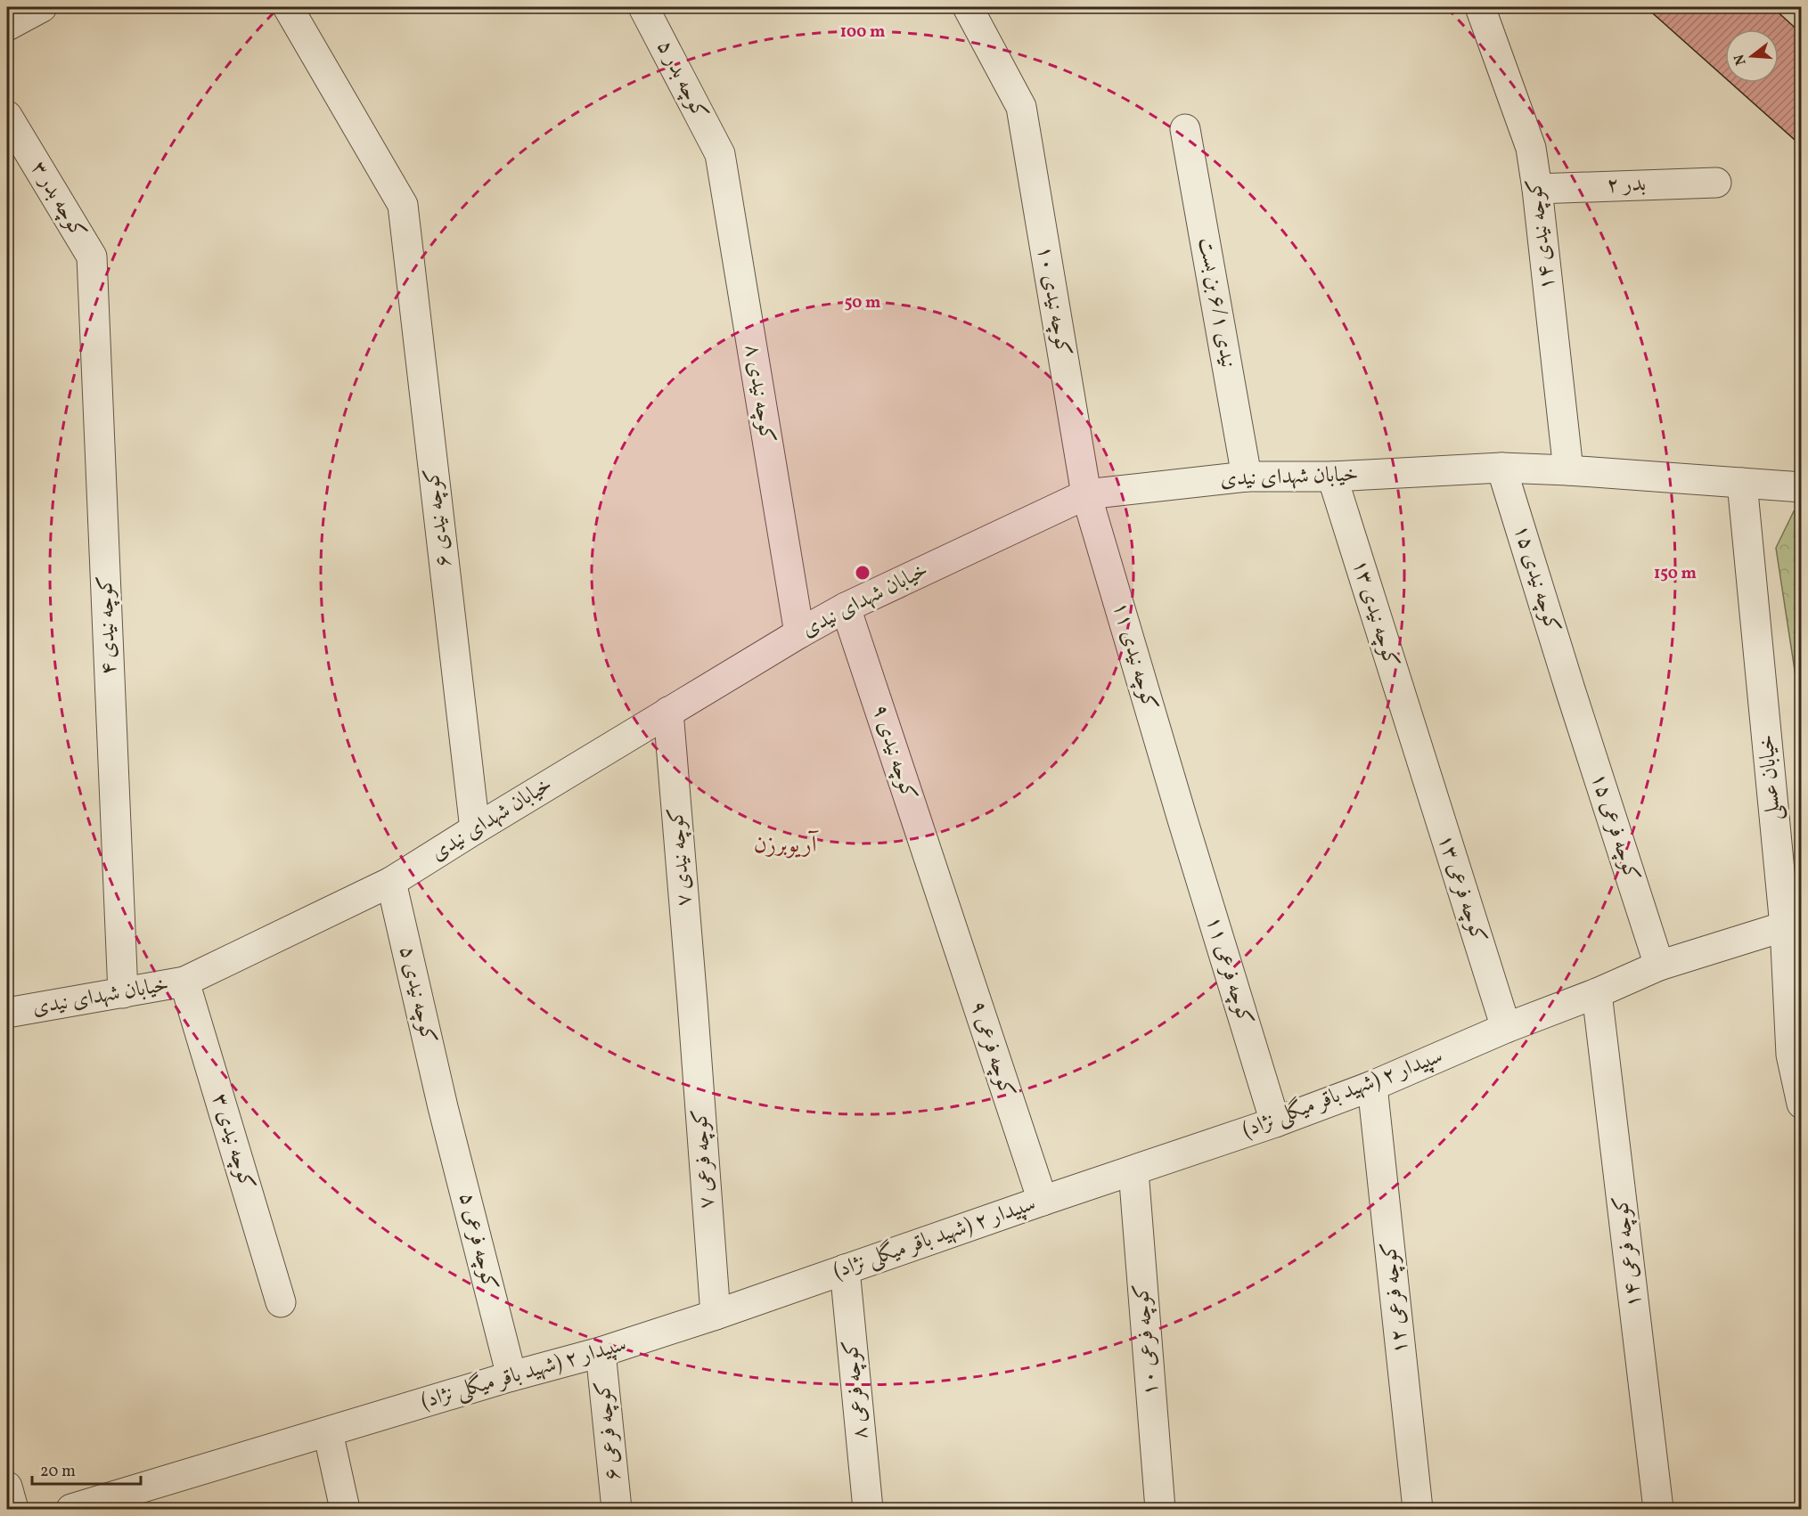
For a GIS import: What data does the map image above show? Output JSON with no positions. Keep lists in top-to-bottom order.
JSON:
{
  "streets": {
    "street": [
      "کوچه بدر ۵",
      "بدر ۲",
      "کوچه بدر ۳",
      "کوچه نیدی ۱۴",
      "کوچه نیدی ۱۰",
      "نیدی ۶/۱ بن بست",
      "کوچه نیدی ۸",
      "خیابان شهدای نیدی",
      "کوچه نیدی ۶",
      "کوچه نیدی ۱۵",
      "کوچه نیدی ۱۳",
      "کوچه نیدی ۴",
      "کوچه نیدی ۱۱",
      "کوچه نیدی ۹",
      "خیابان عسلی",
      "کوچه فرعی ۱۵",
      "کوچه نیدی ۷",
      "کوچه فرعی ۱۳",
      "کوچه فرعی ۱۱",
      "کوچه نیدی ۵",
      "کوچه فرعی ۹",
      "سپیدار ۲ (شهید باقر میگلی نژاد)",
      "کوچه نیدی ۳",
      "کوچه فرعی ۷",
      "کوچه فرعی ۵",
      "کوچه فرعی ۱۴",
      "کوچه فرعی ۱۲",
      "کوچه فرعی ۱۰",
      "کوچه فرعی ۸",
      "کوچه فرعی ۶"
    ]
  },
  "crossings": [
    ["کوچه بدر ۵", "کوچه نیدی ۸"],
    ["بدر ۲", "کوچه نیدی ۱۴"],
    ["کوچه بدر ۳", "کوچه نیدی ۴"],
    ["کوچه نیدی ۱۴", "خیابان شهدای نیدی"],
    ["کوچه نیدی ۱۰", "خیابان شهدای نیدی"],
    ["کوچه نیدی ۱۰", "کوچه نیدی ۱۱"],
    ["نیدی ۶/۱ بن بست", "خیابان شهدای نیدی"],
    ["کوچه نیدی ۸", "خیابان شهدای نیدی"],
    ["خیابان شهدای نیدی", "کوچه نیدی ۶"],
    ["خیابان شهدای نیدی", "کوچه نیدی ۱۵"],
    ["خیابان شهدای نیدی", "کوچه نیدی ۱۳"],
    ["خیابان شهدای نیدی", "کوچه نیدی ۴"],
    ["خیابان شهدای نیدی", "کوچه نیدی ۱۱"],
    ["خیابان شهدای نیدی", "کوچه نیدی ۹"],
    ["خیابان شهدای نیدی", "خیابان عسلی"],
    ["خیابان شهدای نیدی", "کوچه نیدی ۷"],
    ["خیابان شهدای نیدی", "کوچه نیدی ۵"],
    ["خیابان شهدای نیدی", "کوچه نیدی ۳"],
    ["کوچه نیدی ۱۵", "کوچه فرعی ۱۵"],
    ["کوچه نیدی ۱۳", "کوچه فرعی ۱۳"],
    ["کوچه نیدی ۱۱", "کوچه فرعی ۱۱"],
    ["کوچه نیدی ۹", "کوچه فرعی ۹"],
    ["خیابان عسلی", "سپیدار ۲ (شهید باقر میگلی نژاد)"],
    ["کوچه فرعی ۱۵", "سپیدار ۲ (شهید باقر میگلی نژاد)"],
    ["کوچه نیدی ۷", "کوچه فرعی ۷"],
    ["کوچه فرعی ۱۳", "سپیدار ۲ (شهید باقر میگلی نژاد)"],
    ["کوچه فرعی ۱۱", "سپیدار ۲ (شهید باقر میگلی نژاد)"],
    ["کوچه نیدی ۵", "کوچه فرعی ۵"],
    ["کوچه فرعی ۹", "سپیدار ۲ (شهید باقر میگلی نژاد)"],
    ["سپیدار ۲ (شهید باقر میگلی نژاد)", "کوچه فرعی ۷"],
    ["سپیدار ۲ (شهید باقر میگلی نژاد)", "کوچه فرعی ۵"],
    ["سپیدار ۲ (شهید باقر میگلی نژاد)", "کوچه فرعی ۱۴"],
    ["سپیدار ۲ (شهید باقر میگلی نژاد)", "کوچه فرعی ۱۲"],
    ["سپیدار ۲ (شهید باقر میگلی نژاد)", "کوچه فرعی ۱۰"],
    ["سپیدار ۲ (شهید باقر میگلی نژاد)", "کوچه فرعی ۸"],
    ["سپیدار ۲ (شهید باقر میگلی نژاد)", "کوچه فرعی ۶"]
  ],
  "districts": ["آریو‌برزن"],
  "scale_bar": "20 m",
  "north": "left",
  "rings": ["100 m", "50 m", "150 m"]
}
